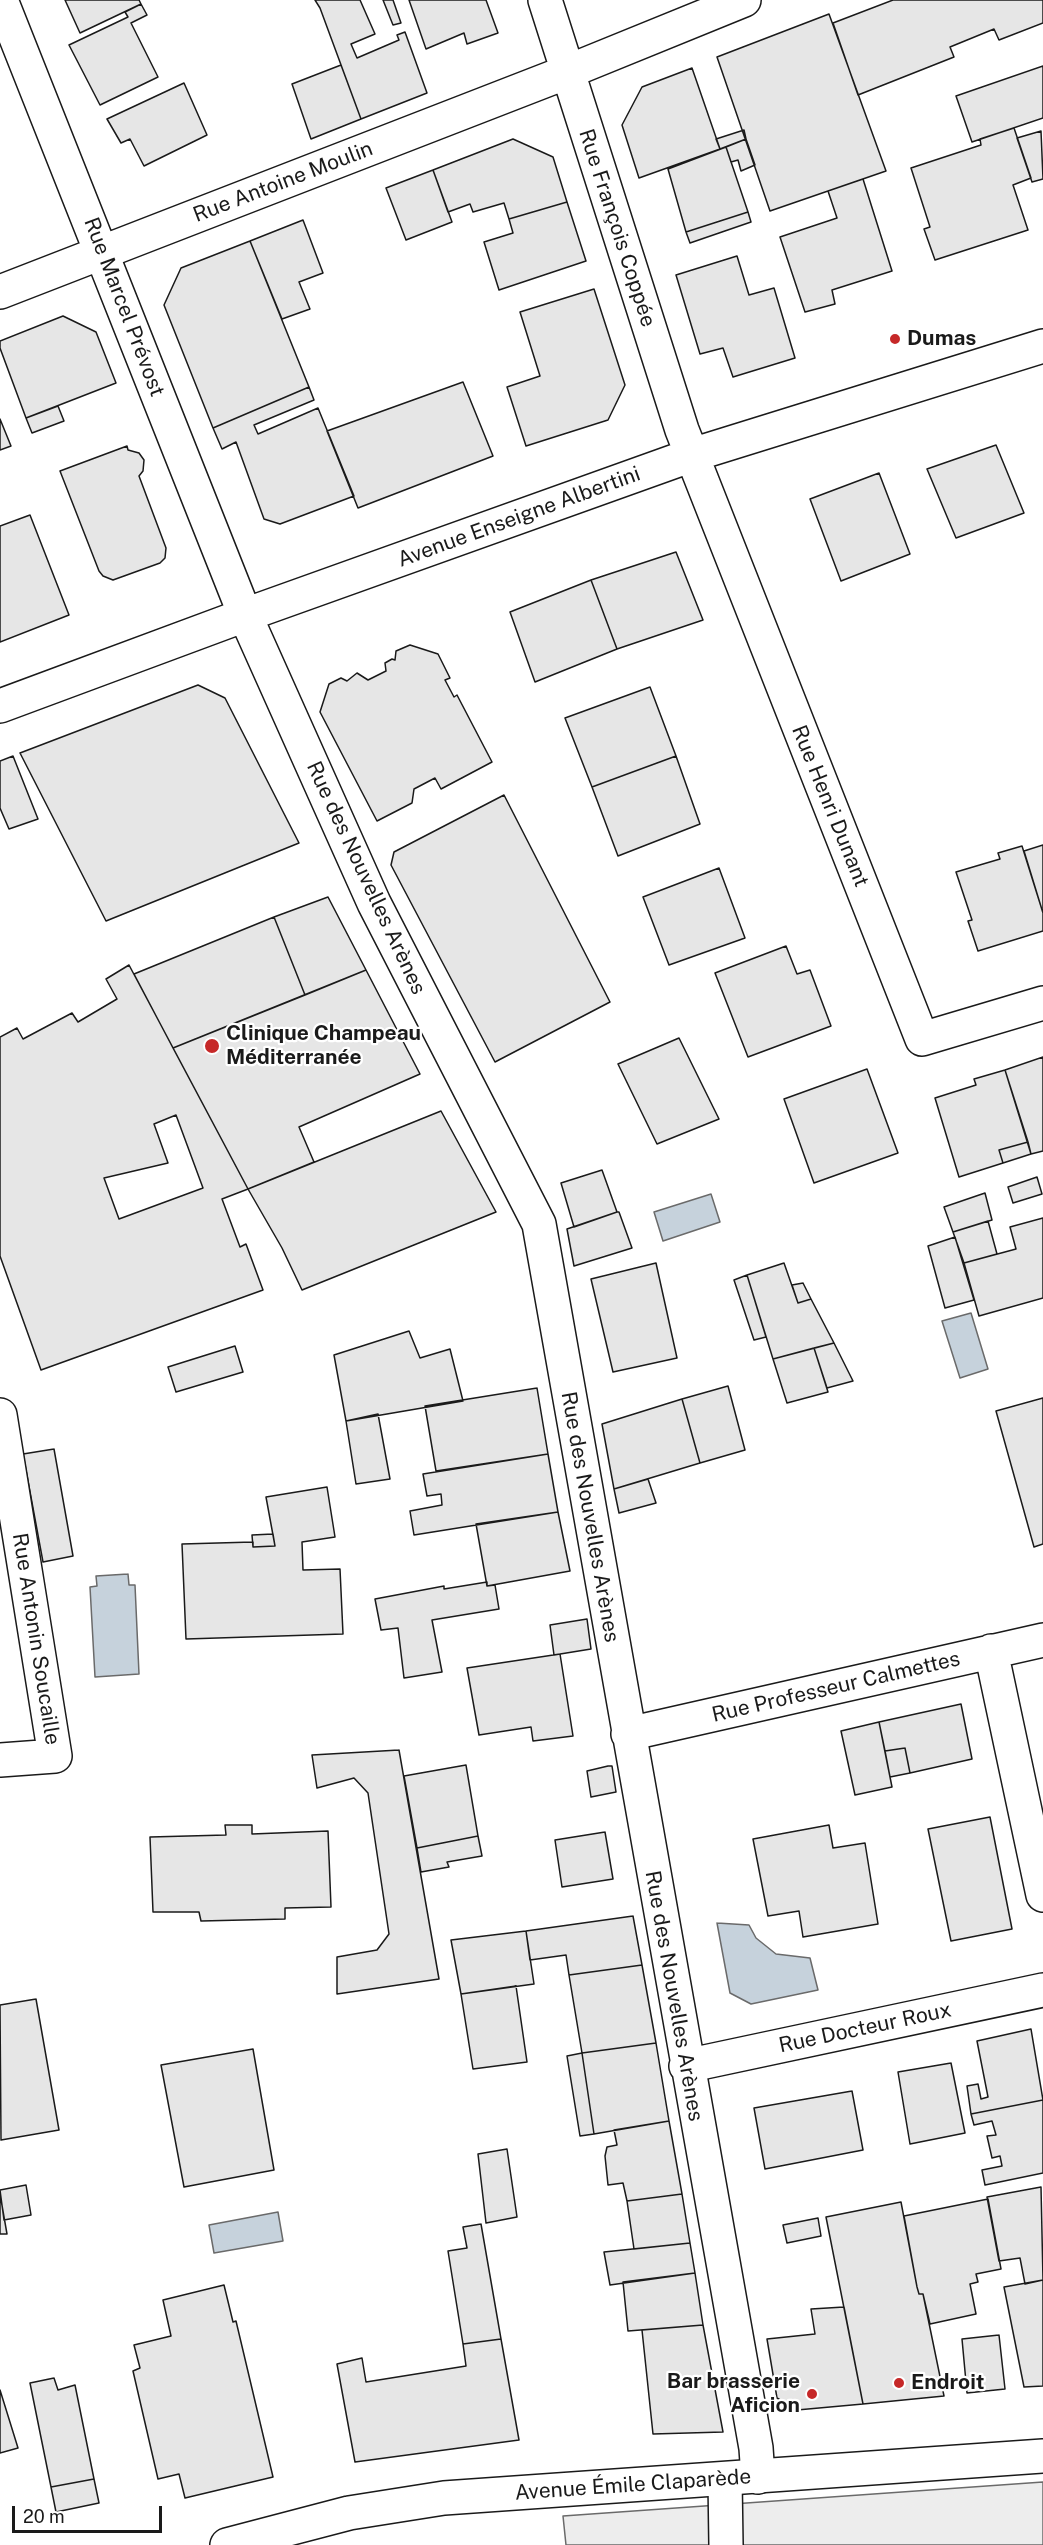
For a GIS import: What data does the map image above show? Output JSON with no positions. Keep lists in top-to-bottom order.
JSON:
{
  "streets": {
    "street": [
      "Rue Antoine Moulin",
      "Rue François Coppée",
      "Rue Marcel Prévost",
      "Avenue Enseigne Albertini",
      "Rue Henri Dunant",
      "Rue des Nouvelles Arènes",
      "Rue Antonin Soucaille",
      "Rue Professeur Calmettes",
      "Rue Docteur Roux",
      "Avenue Émile Claparède"
    ]
  },
  "crossings": [
    ["Rue Antoine Moulin", "Rue François Coppée"],
    ["Rue Antoine Moulin", "Rue Marcel Prévost"],
    ["Rue François Coppée", "Avenue Enseigne Albertini"],
    ["Rue François Coppée", "Rue Henri Dunant"],
    ["Rue Marcel Prévost", "Avenue Enseigne Albertini"],
    ["Rue Marcel Prévost", "Rue des Nouvelles Arènes"],
    ["Avenue Enseigne Albertini", "Rue Henri Dunant"],
    ["Avenue Enseigne Albertini", "Rue des Nouvelles Arènes"],
    ["Rue des Nouvelles Arènes", "Rue Professeur Calmettes"],
    ["Rue des Nouvelles Arènes", "Rue Docteur Roux"],
    ["Rue des Nouvelles Arènes", "Avenue Émile Claparède"]
  ],
  "places": [
    "Dumas",
    "Clinique Champeau Méditerranée",
    "Endroit",
    "Bar brasserie Aficion"
  ],
  "scale_bar": "20 m"
}
